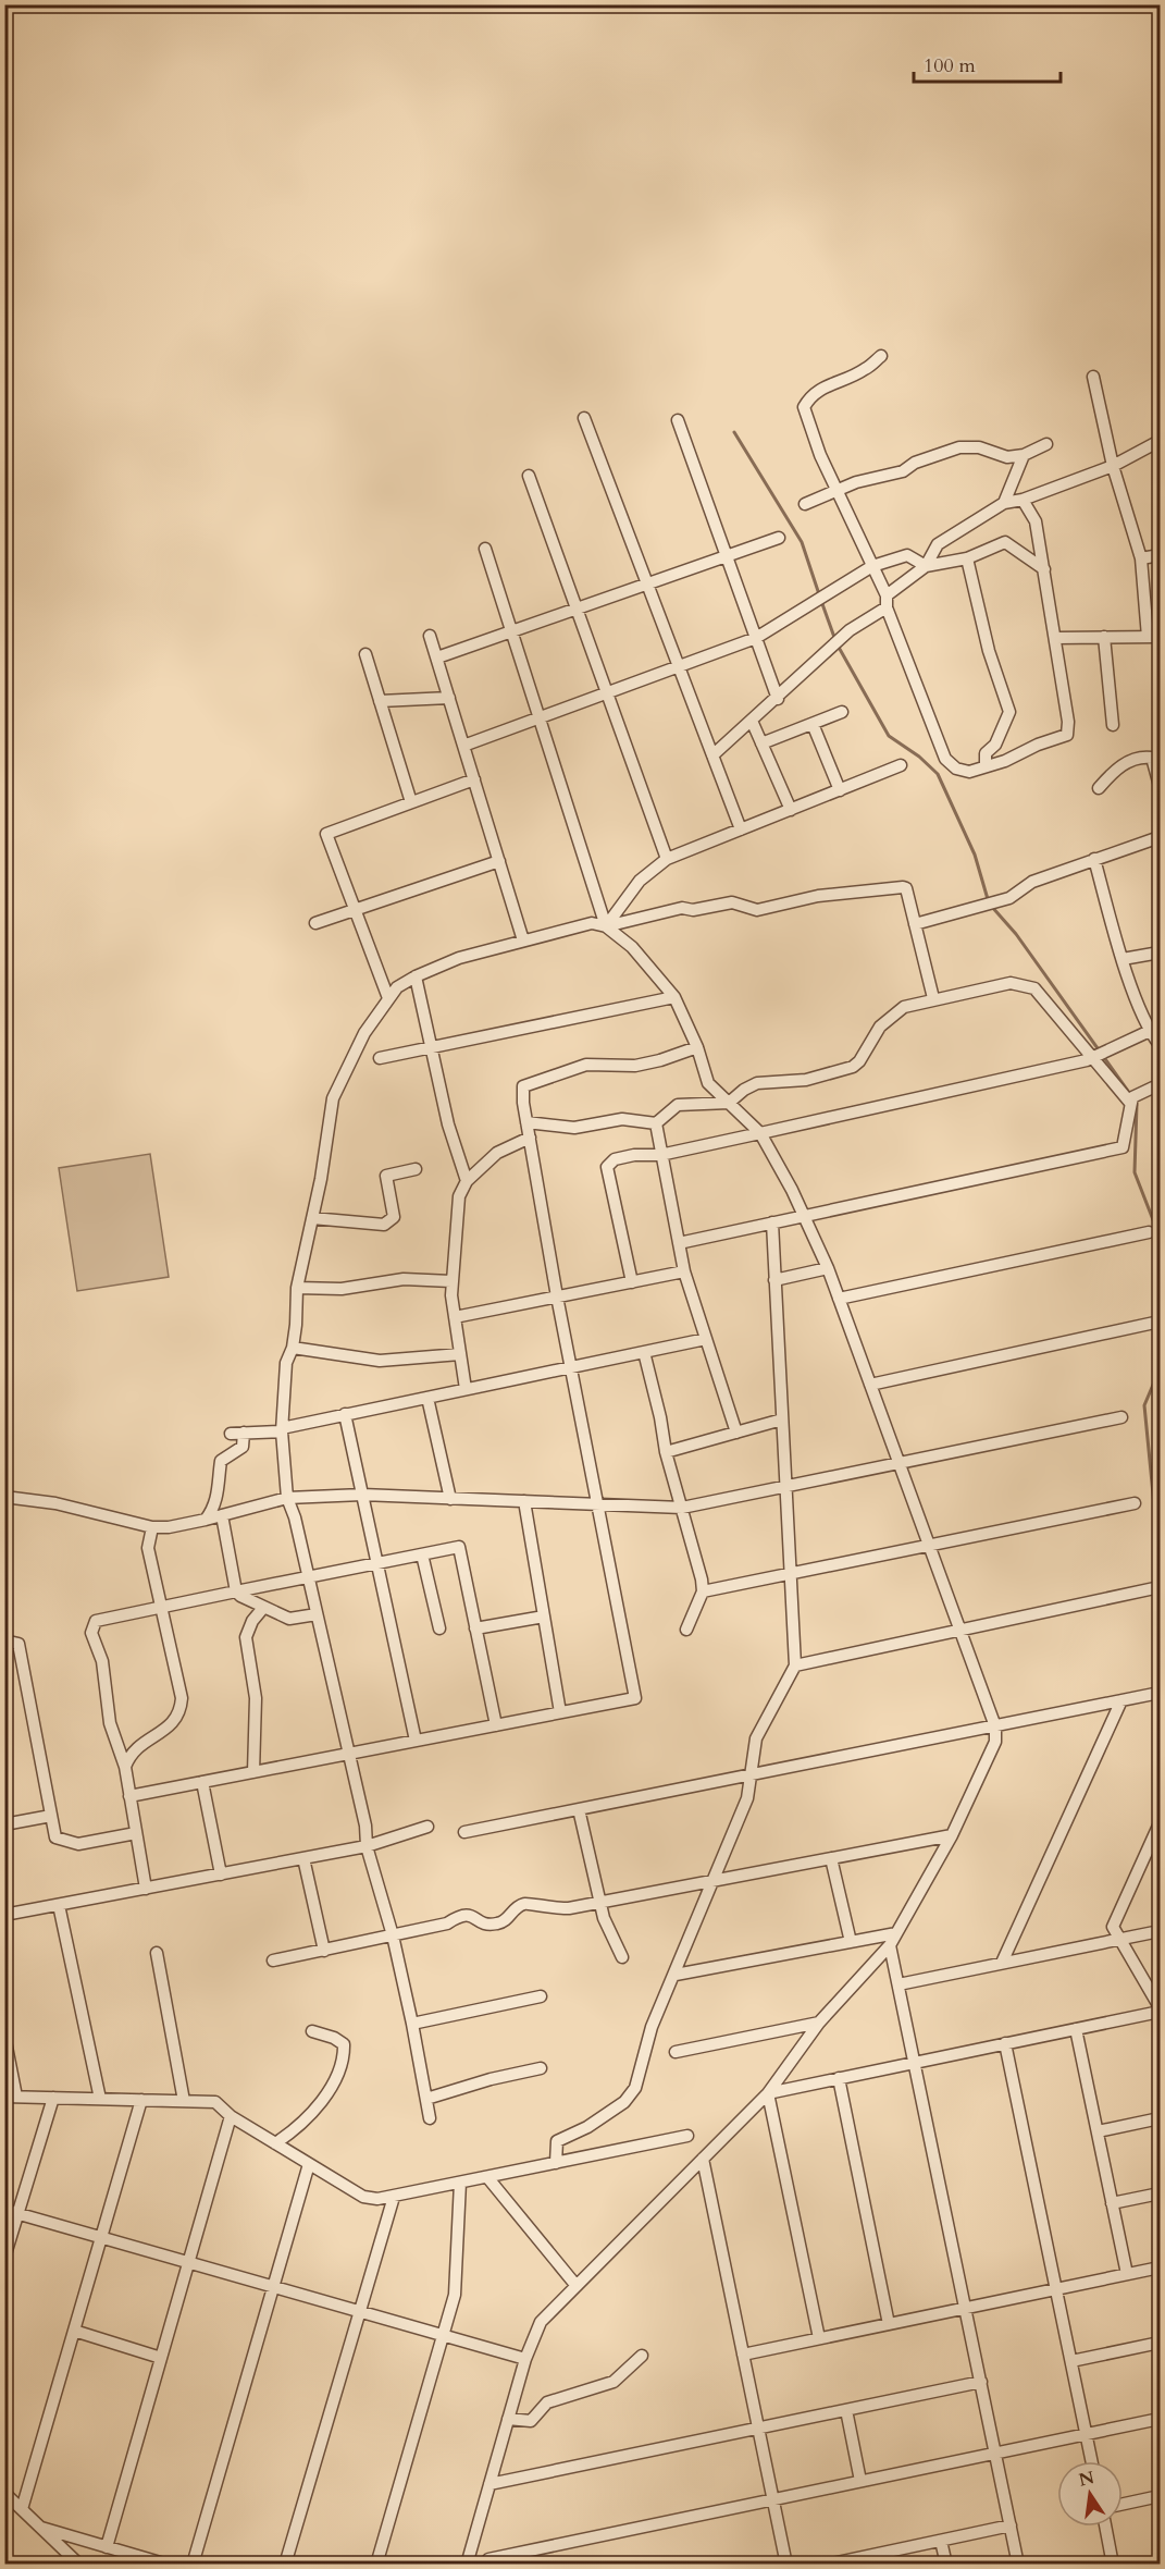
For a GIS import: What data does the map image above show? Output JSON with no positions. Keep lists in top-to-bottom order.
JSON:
{
  "scale_bar": "100 m",
  "north": "top"
}
